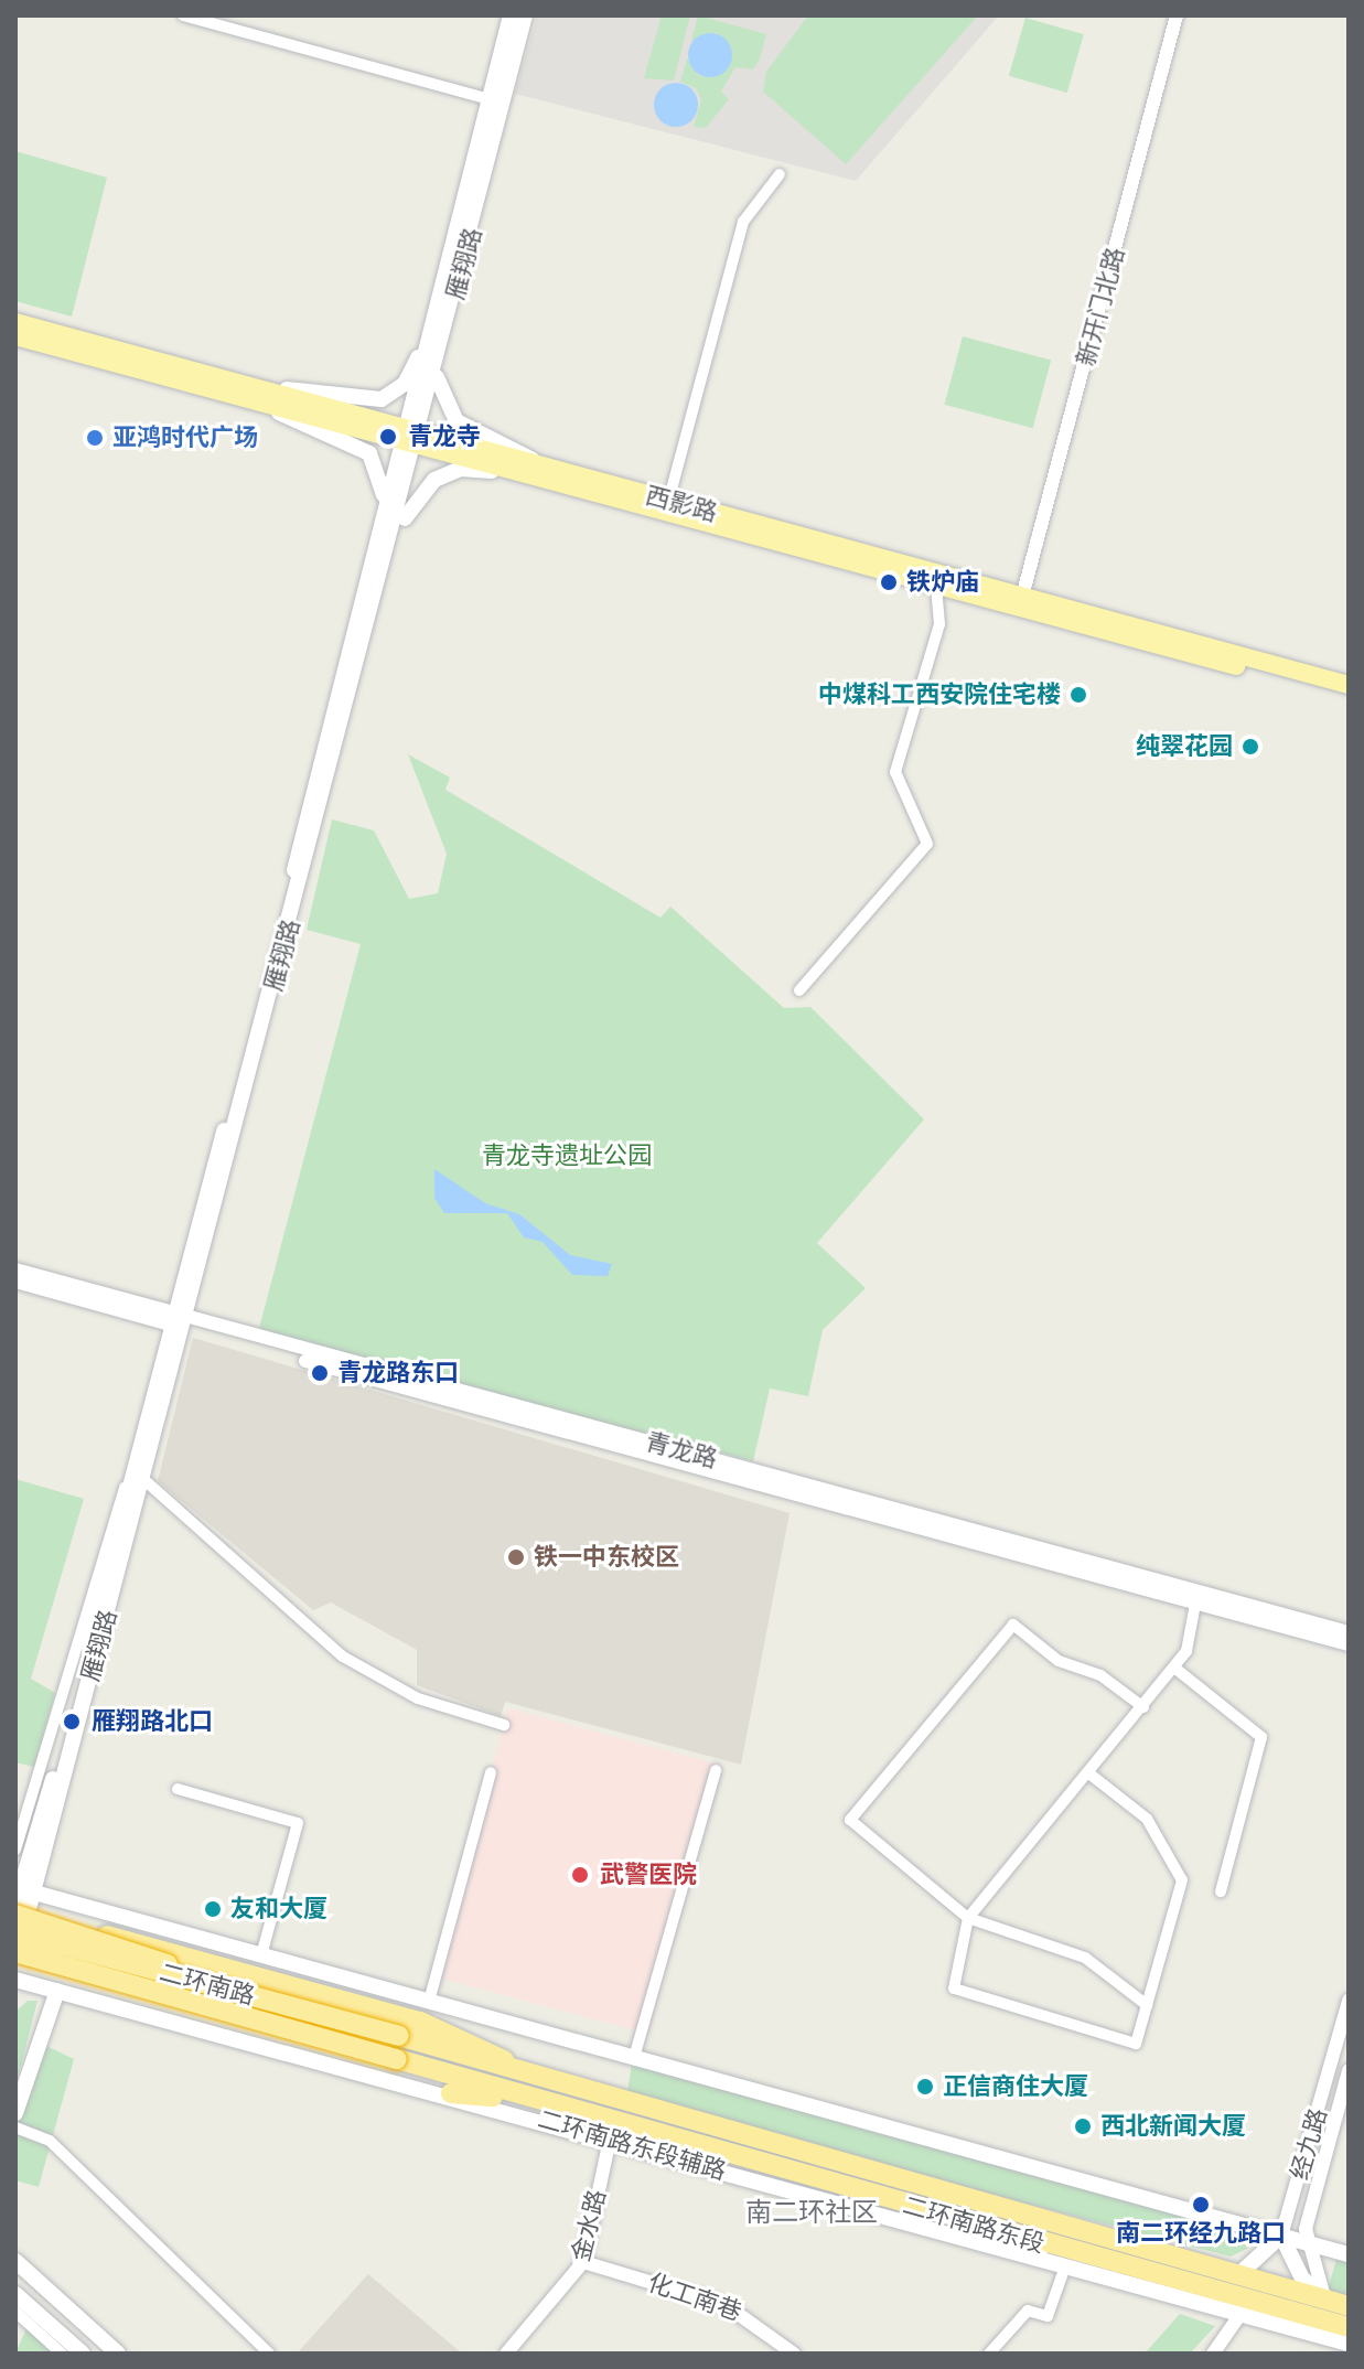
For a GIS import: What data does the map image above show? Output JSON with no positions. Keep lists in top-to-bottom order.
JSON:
{
  "streets": {
    "highway": ["二环南路", "二环南路东段"],
    "main road": ["雁翔路", "西影路", "二环南路东段辅路"],
    "street": [
      "新开门北路",
      "青龙路",
      "经九路",
      "金水路",
      "化工南巷"
    ]
  },
  "crossings": [
    ["雁翔路", "西影路"],
    ["雁翔路", "青龙路"],
    ["新开门北路", "西影路"],
    ["二环南路", "二环南路东段"],
    ["二环南路东段辅路", "二环南路东段"],
    ["二环南路东段辅路", "金水路"],
    ["二环南路东段", "金水路"],
    ["金水路", "化工南巷"]
  ],
  "districts": ["南二环社区"],
  "parks": ["青龙寺遗址公园"],
  "places": [
    "青龙寺",
    "亚鸿时代广场",
    "铁炉庙",
    "中煤科工西安院住宅楼",
    "纯翠花园",
    "青龙路东口",
    "铁一中东校区",
    "雁翔路北口",
    "武警医院",
    "友和大厦",
    "正信商住大厦",
    "西北新闻大厦",
    "南二环经九路口"
  ]
}
